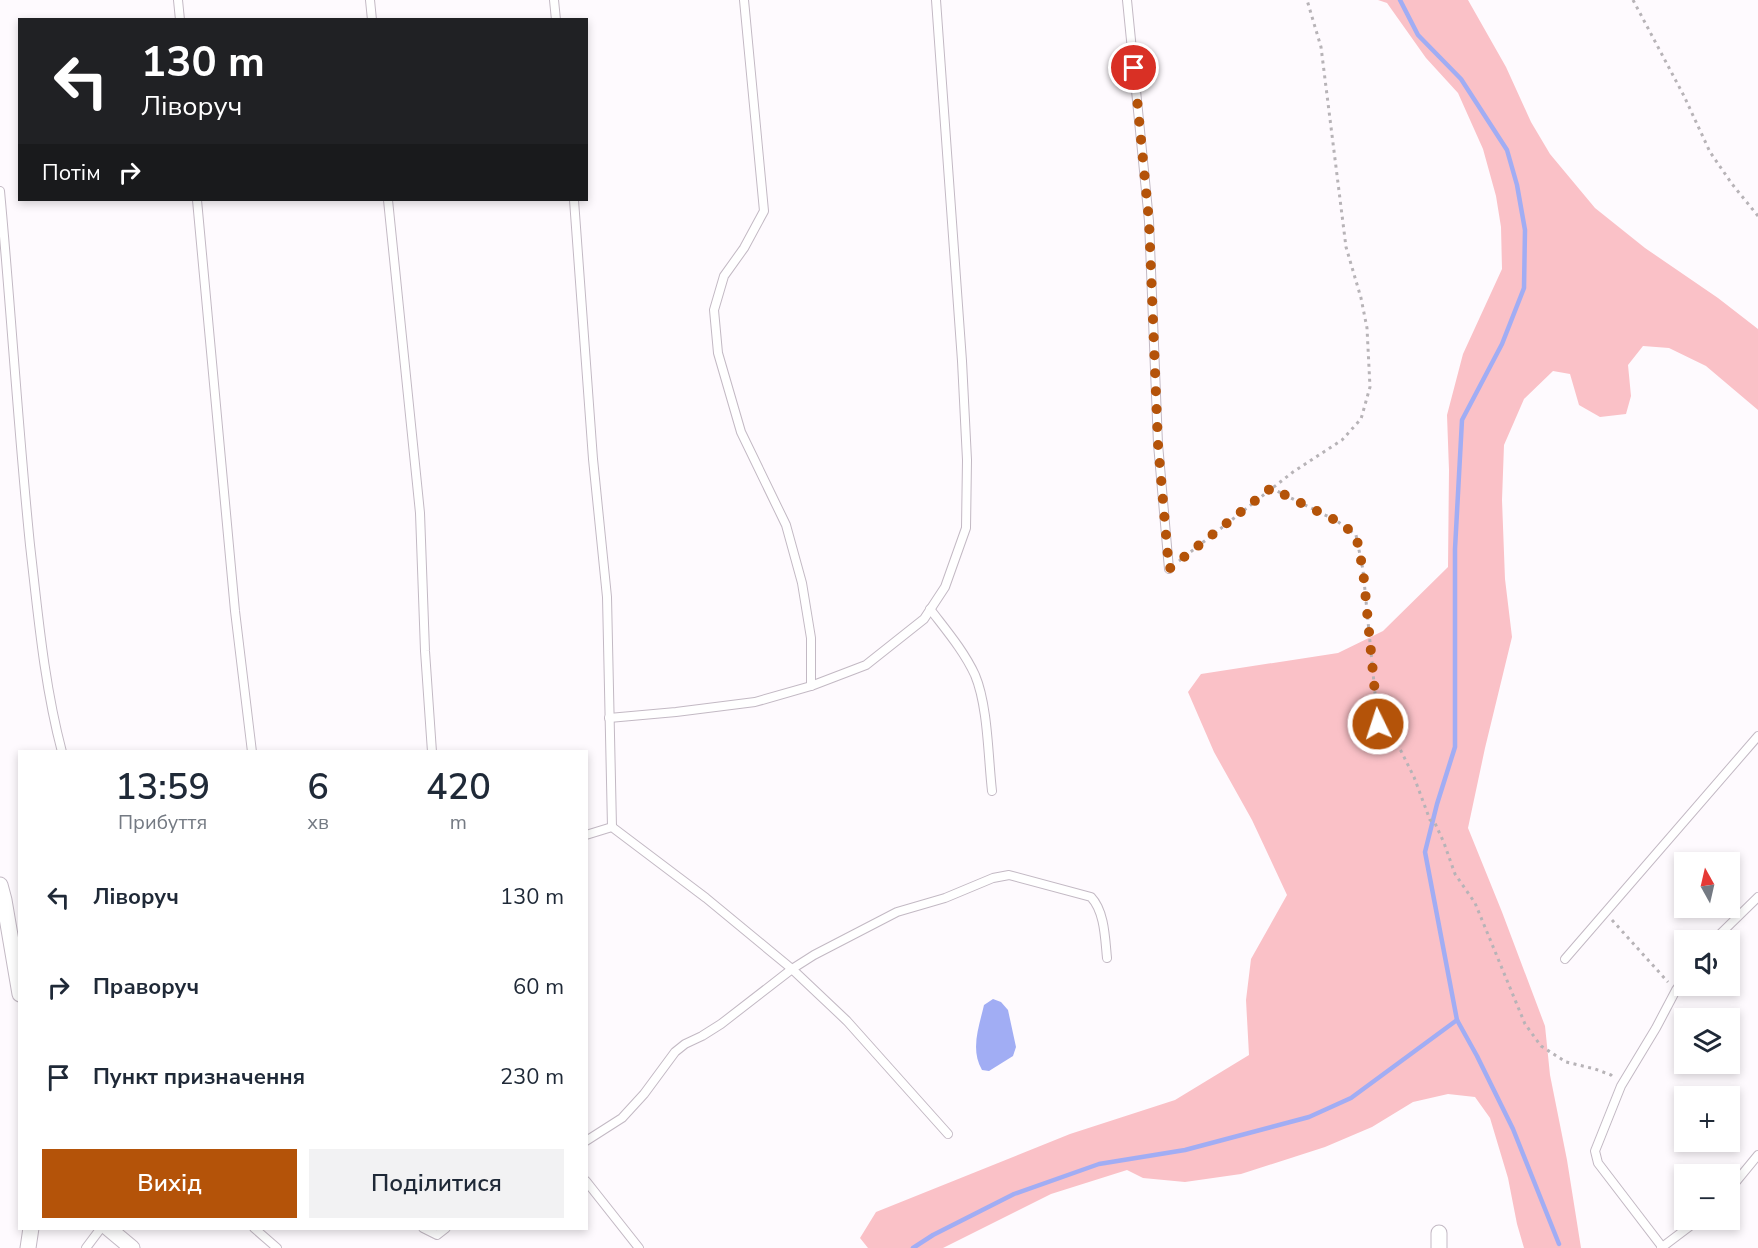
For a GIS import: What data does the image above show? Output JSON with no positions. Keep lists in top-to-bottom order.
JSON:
{
  "north": "top",
  "page": {
    "turn": ["130 m", "Ліворуч"],
    "then": "Потім",
    "eta": [
      "13:59",
      "Прибуття",
      "6",
      "хв",
      "420",
      "m"
    ],
    "map_buttons": ["+", "−"],
    "list": [
      {
        "name": "Ліворуч",
        "value": "130 m"
      },
      {
        "name": "Праворуч",
        "value": "60 m"
      },
      {
        "name": "Пункт призначення",
        "value": "230 m"
      }
    ],
    "buttons": ["Вихід", "Поділитися"]
  }
}
